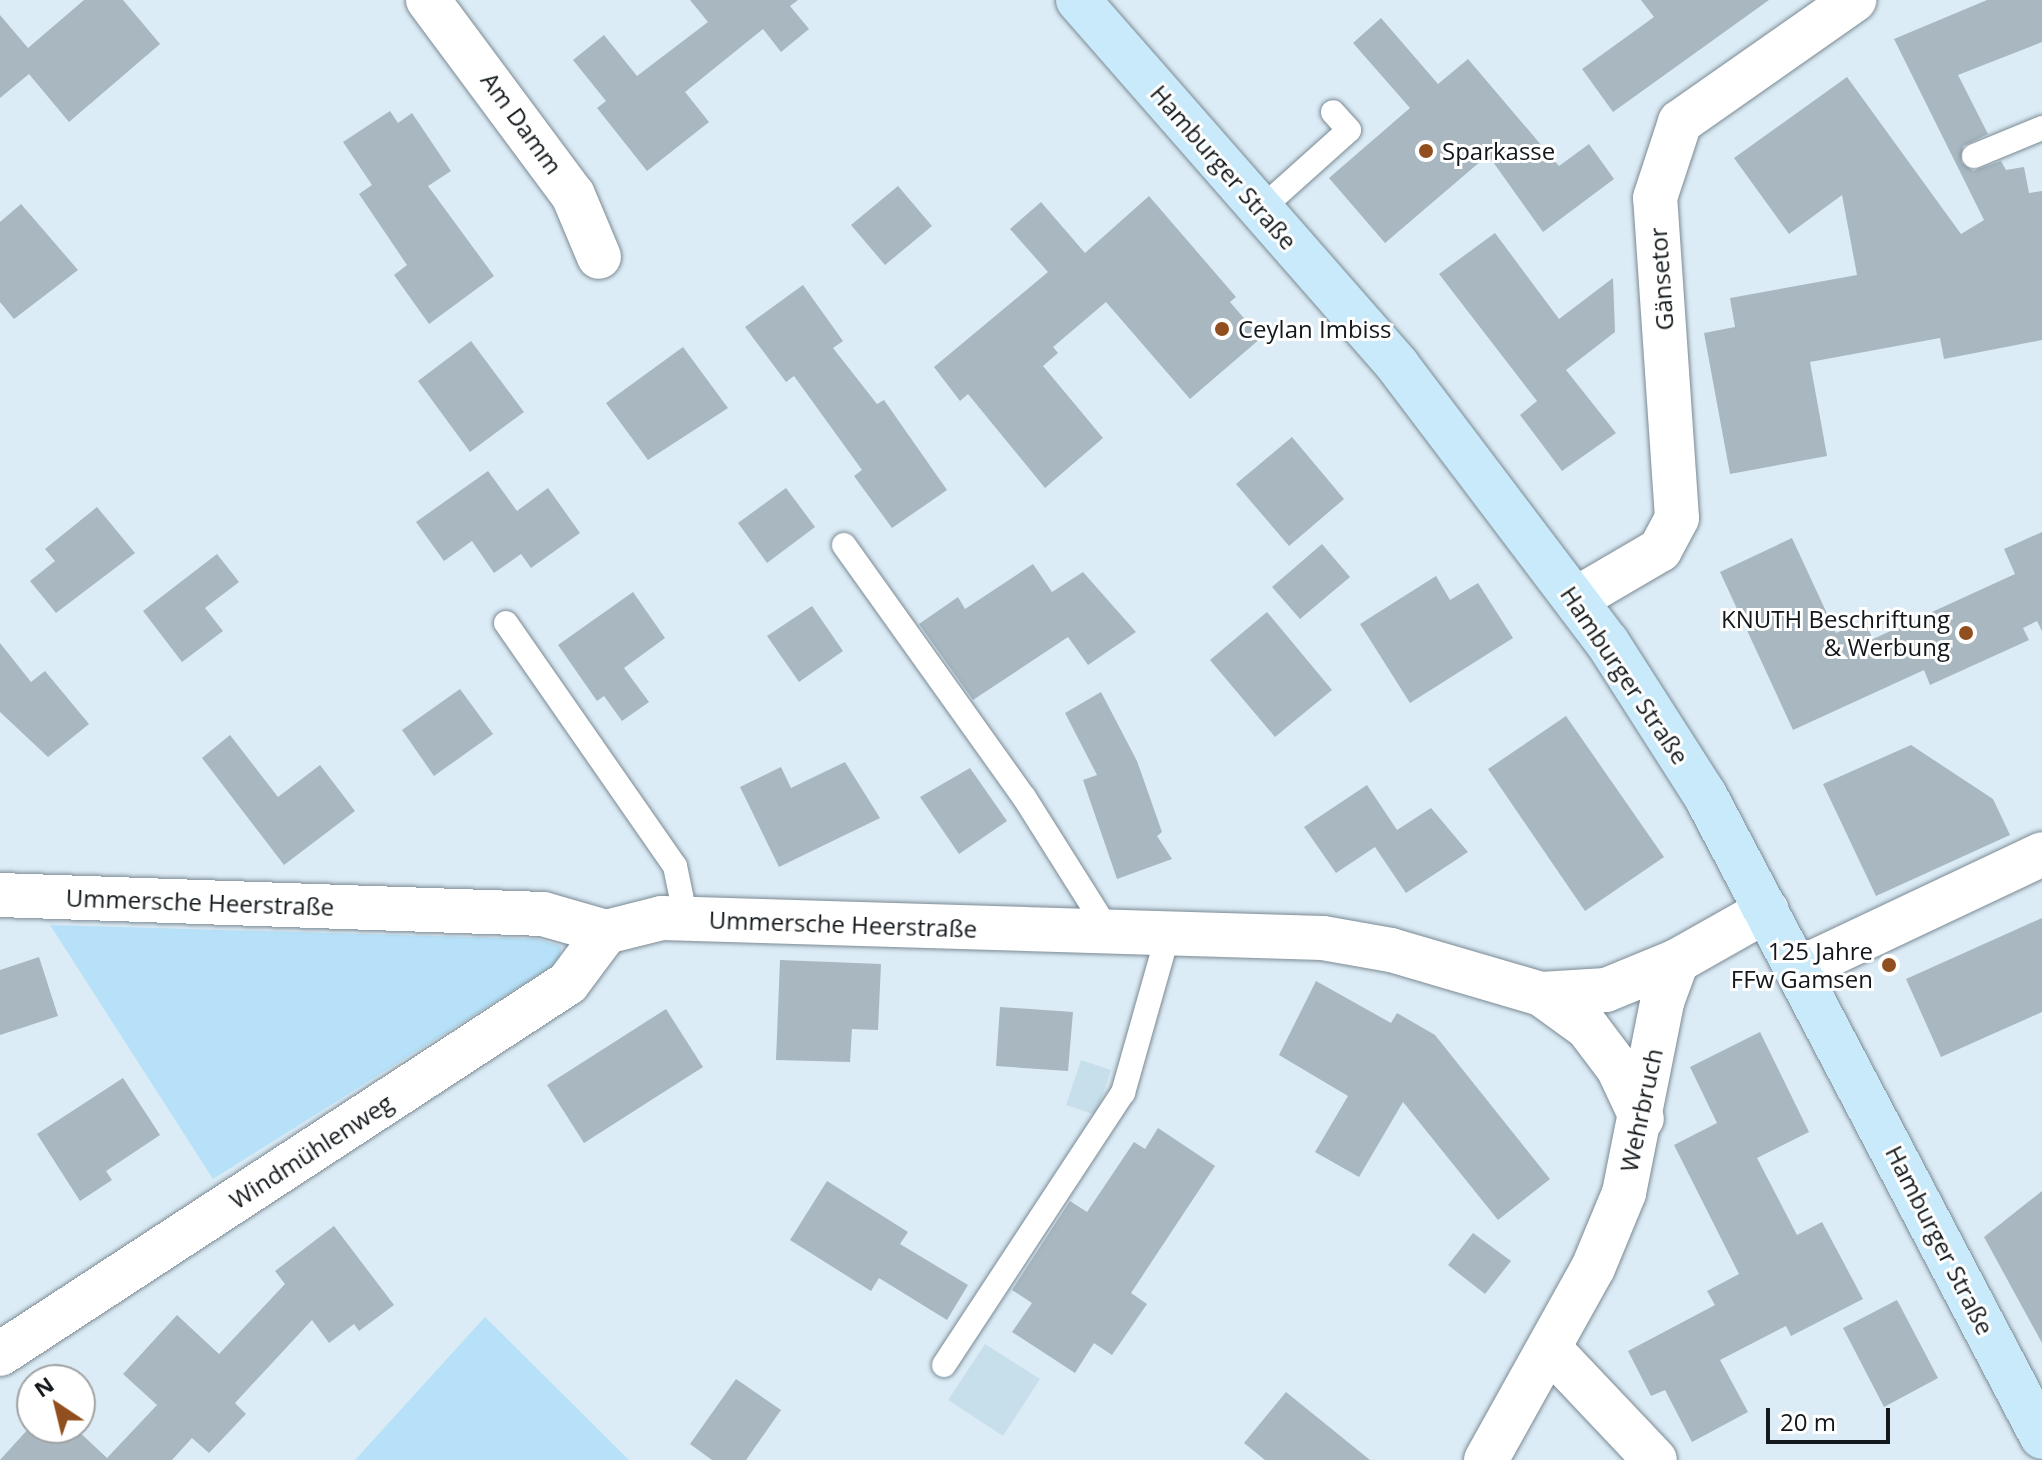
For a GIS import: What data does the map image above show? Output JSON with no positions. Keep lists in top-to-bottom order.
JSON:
{
  "streets": {
    "street": [
      "Am Damm",
      "Hamburger Straße",
      "Gänsetor",
      "Ummersche Heerstraße",
      "Wehrbruch",
      "Windmühlenweg"
    ]
  },
  "crossings": [
    ["Hamburger Straße", "Gänsetor"],
    ["Ummersche Heerstraße", "Wehrbruch"],
    ["Ummersche Heerstraße", "Windmühlenweg"]
  ],
  "places": [
    "Sparkasse",
    "Ceylan Imbiss",
    "KNUTH Beschriftung & Werbung",
    "125 Jahre FFw Gamsen"
  ],
  "scale_bar": "20 m",
  "north": "top left"
}
